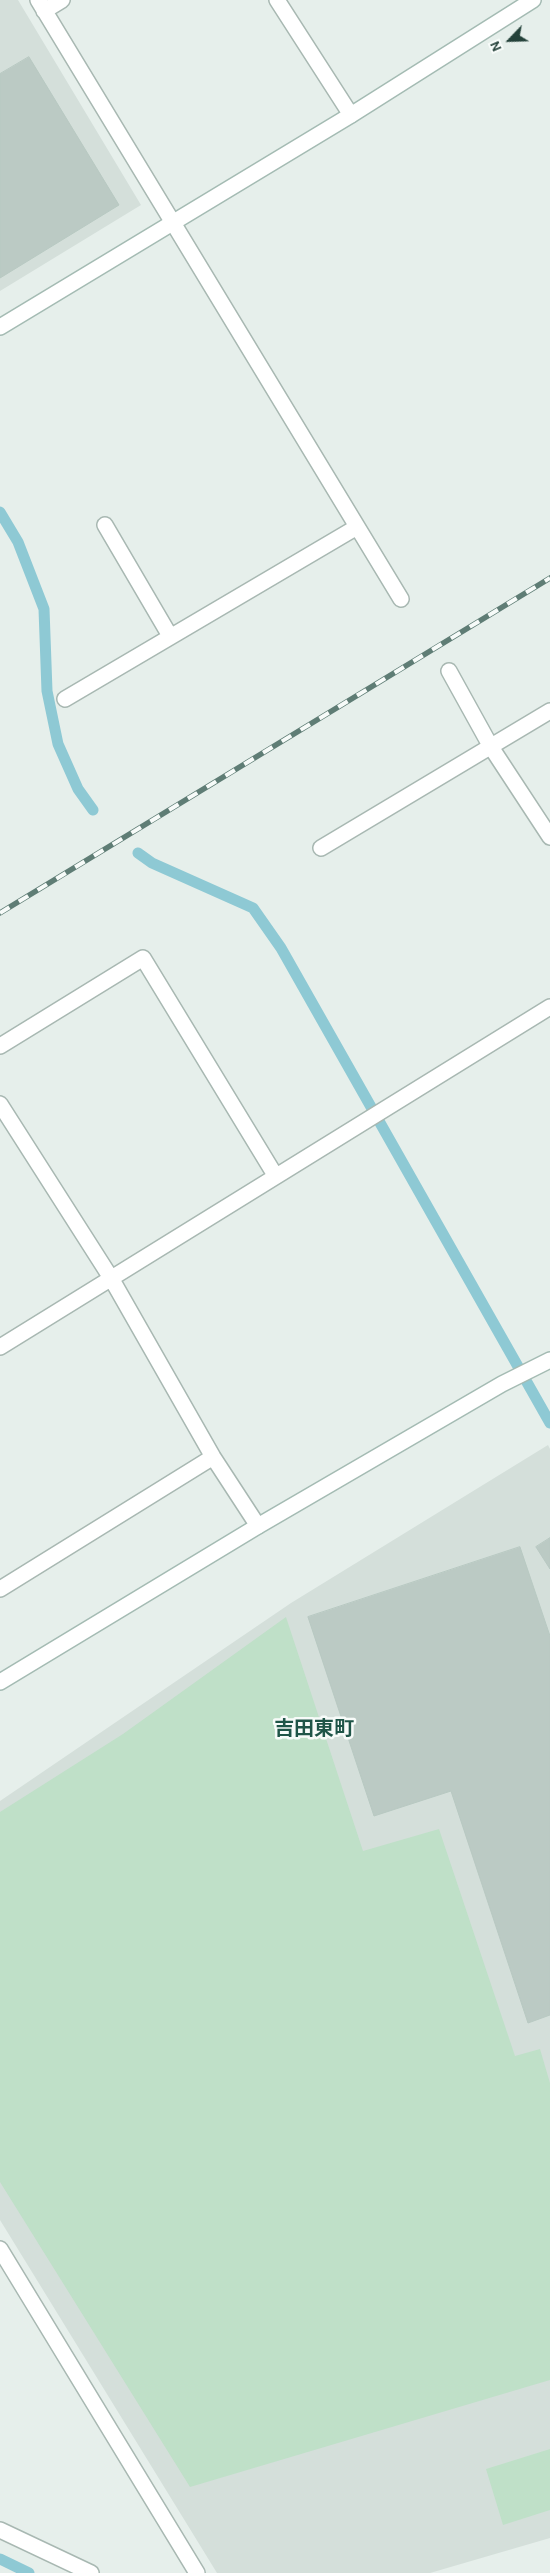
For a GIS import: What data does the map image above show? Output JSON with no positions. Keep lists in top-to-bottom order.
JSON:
{
  "districts": ["吉田東町"],
  "north": "bottom left"
}
